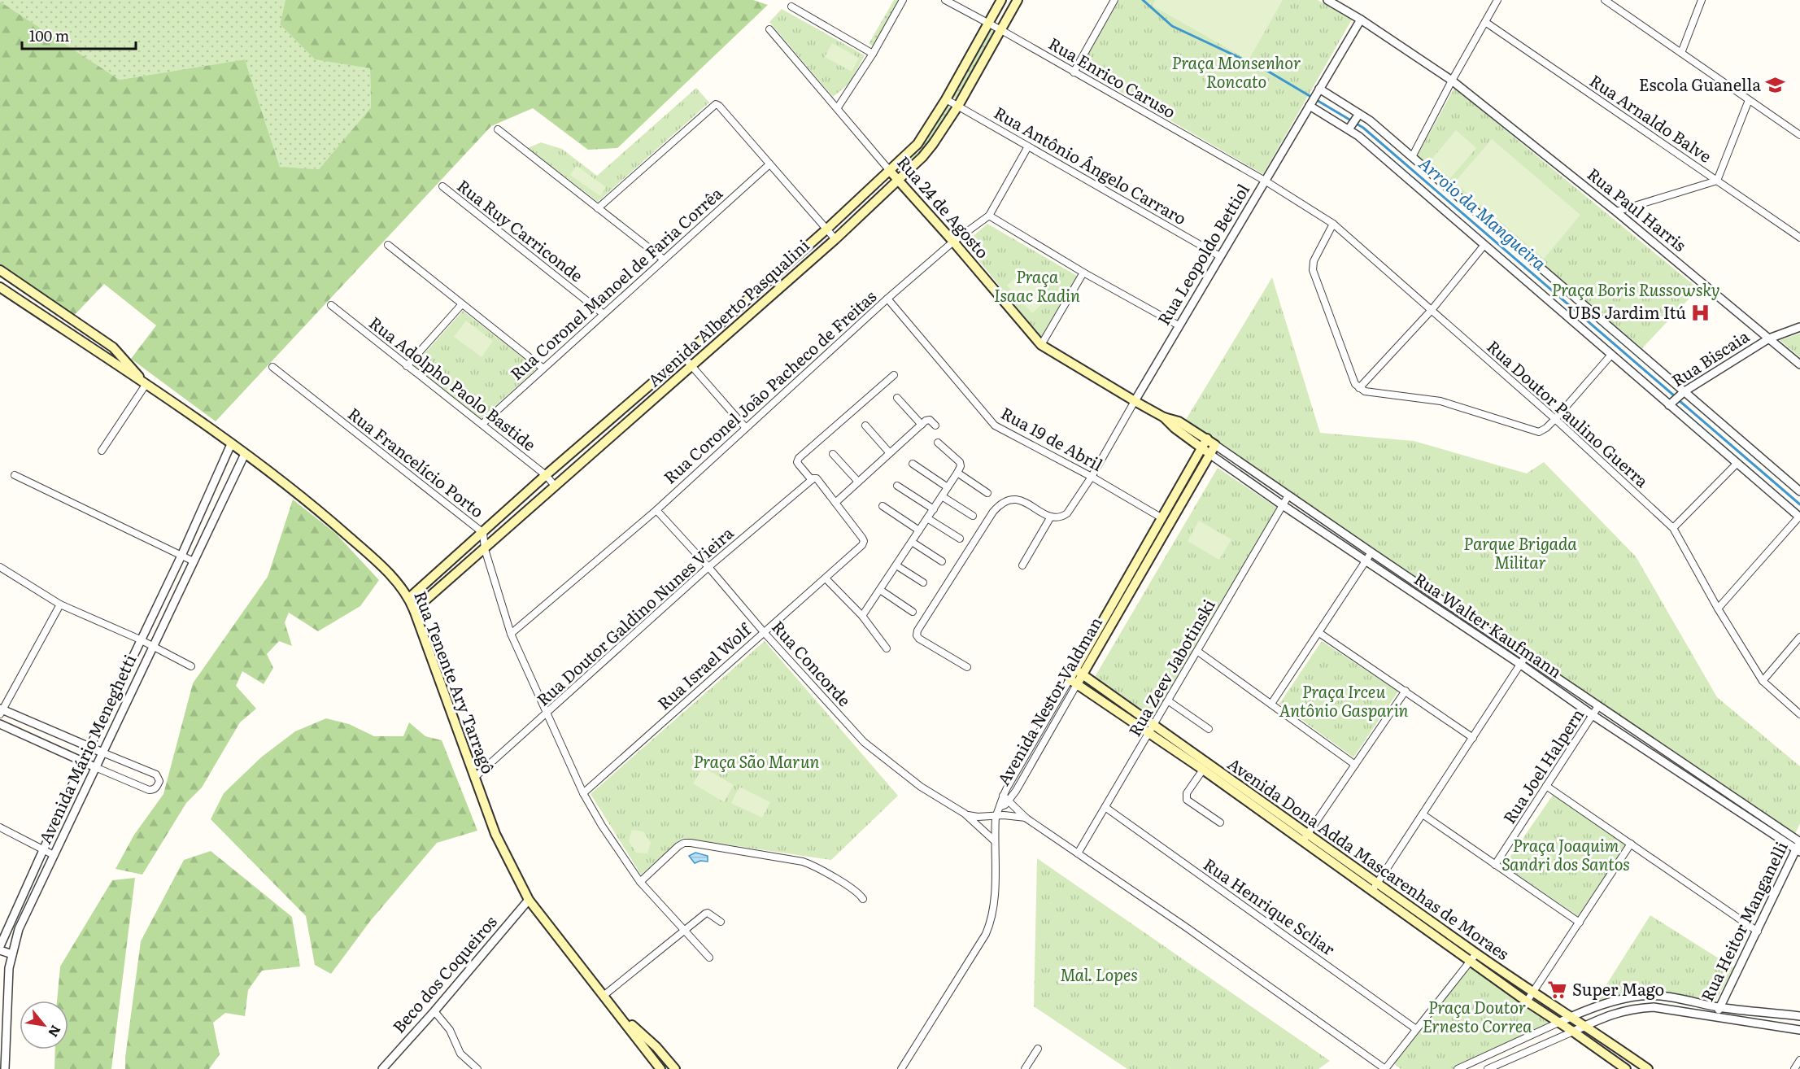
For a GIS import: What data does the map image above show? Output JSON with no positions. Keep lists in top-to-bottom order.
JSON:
{
  "streets": {
    "main road": [
      "Rua 24 de Agosto",
      "Avenida Alberto Pasqualini",
      "Rua Walter Kaufmann",
      "Rua Tenente Ary Tarragô",
      "Avenida Nestor Valdman",
      "Avenida Dona Adda Mascarenhas de Moraes"
    ],
    "street": [
      "Rua Enrico Caruso",
      "Rua Arnaldo Balve",
      "Rua Antônio Ângelo Carraro",
      "Rua Paul Harris",
      "Rua Ruy Carriconde",
      "Rua Leopoldo Bettiol",
      "Rua Coronel Manoel de Faria Corrêa",
      "Rua Biscaia",
      "Rua Adolpho Paolo Bastide",
      "Rua Coronel João Pacheco de Freitas",
      "Rua Doutor Paulino Guerra",
      "Rua 19 de Abril",
      "Rua Francelício Porto",
      "Rua Doutor Galdino Nunes Vieira",
      "Rua Concorde",
      "Rua Israel Wolf",
      "Rua Zeev Jabotinski",
      "Avenida Mário Meneghetti",
      "Rua Joel Halpern",
      "Rua Henrique Scliar",
      "Rua Heitor Manganelli",
      "Beco dos Coqueiros"
    ]
  },
  "crossings": [
    ["Rua Enrico Caruso", "Rua Leopoldo Bettiol"],
    ["Rua Enrico Caruso", "Avenida Alberto Pasqualini"],
    ["Rua Enrico Caruso", "Rua Doutor Paulino Guerra"],
    ["Rua Antônio Ângelo Carraro", "Rua Leopoldo Bettiol"],
    ["Rua Antônio Ângelo Carraro", "Avenida Alberto Pasqualini"],
    ["Rua Antônio Ângelo Carraro", "Rua Coronel João Pacheco de Freitas"],
    ["Rua 24 de Agosto", "Rua Leopoldo Bettiol"],
    ["Rua 24 de Agosto", "Avenida Alberto Pasqualini"],
    ["Rua 24 de Agosto", "Rua Coronel João Pacheco de Freitas"],
    ["Rua 24 de Agosto", "Rua Walter Kaufmann"],
    ["Rua Paul Harris", "Rua Leopoldo Bettiol"],
    ["Rua Paul Harris", "Rua Biscaia"],
    ["Rua Ruy Carriconde", "Rua Coronel Manoel de Faria Corrêa"],
    ["Rua Leopoldo Bettiol", "Rua Doutor Paulino Guerra"],
    ["Rua Leopoldo Bettiol", "Rua 19 de Abril"],
    ["Rua Leopoldo Bettiol", "Rua Walter Kaufmann"],
    ["Rua Coronel Manoel de Faria Corrêa", "Rua Adolpho Paolo Bastide"],
    ["Avenida Alberto Pasqualini", "Rua Adolpho Paolo Bastide"],
    ["Avenida Alberto Pasqualini", "Rua Francelício Porto"],
    ["Avenida Alberto Pasqualini", "Rua Tenente Ary Tarragô"],
    ["Rua Coronel João Pacheco de Freitas", "Rua 19 de Abril"],
    ["Rua Coronel João Pacheco de Freitas", "Rua Francelício Porto"],
    ["Rua Coronel João Pacheco de Freitas", "Rua Concorde"],
    ["Rua 19 de Abril", "Avenida Nestor Valdman"],
    ["Rua Francelício Porto", "Rua Doutor Galdino Nunes Vieira"],
    ["Rua Francelício Porto", "Rua Israel Wolf"],
    ["Rua Doutor Galdino Nunes Vieira", "Rua Concorde"],
    ["Rua Doutor Galdino Nunes Vieira", "Rua Tenente Ary Tarragô"],
    ["Rua Walter Kaufmann", "Rua Zeev Jabotinski"],
    ["Rua Walter Kaufmann", "Avenida Nestor Valdman"],
    ["Rua Walter Kaufmann", "Rua Joel Halpern"],
    ["Rua Walter Kaufmann", "Rua Heitor Manganelli"],
    ["Rua Concorde", "Rua Israel Wolf"],
    ["Rua Zeev Jabotinski", "Avenida Dona Adda Mascarenhas de Moraes"],
    ["Rua Zeev Jabotinski", "Rua Henrique Scliar"],
    ["Rua Tenente Ary Tarragô", "Avenida Mário Meneghetti"],
    ["Rua Tenente Ary Tarragô", "Beco dos Coqueiros"],
    ["Avenida Nestor Valdman", "Avenida Dona Adda Mascarenhas de Moraes"]
  ],
  "water": ["Arroio da Mangueira"],
  "parks": [
    "Praça Monsenhor Roncato",
    "Praça Isaac Radin",
    "Praça Boris Russowsky",
    "Parque Brigada Militar",
    "Praça Irceu Antônio Gasparin",
    "Praça São Marun",
    "Praça Joaquim Sandri dos Santos",
    "Mal. Lopes",
    "Praça Doutor Ernesto Correa"
  ],
  "places": {
    "school or university": ["Escola Guanella"],
    "hospital": ["UBS Jardim Itú"],
    "supermarket": ["Super Mago"]
  },
  "scale_bar": "100 m",
  "north": "bottom right"
}
